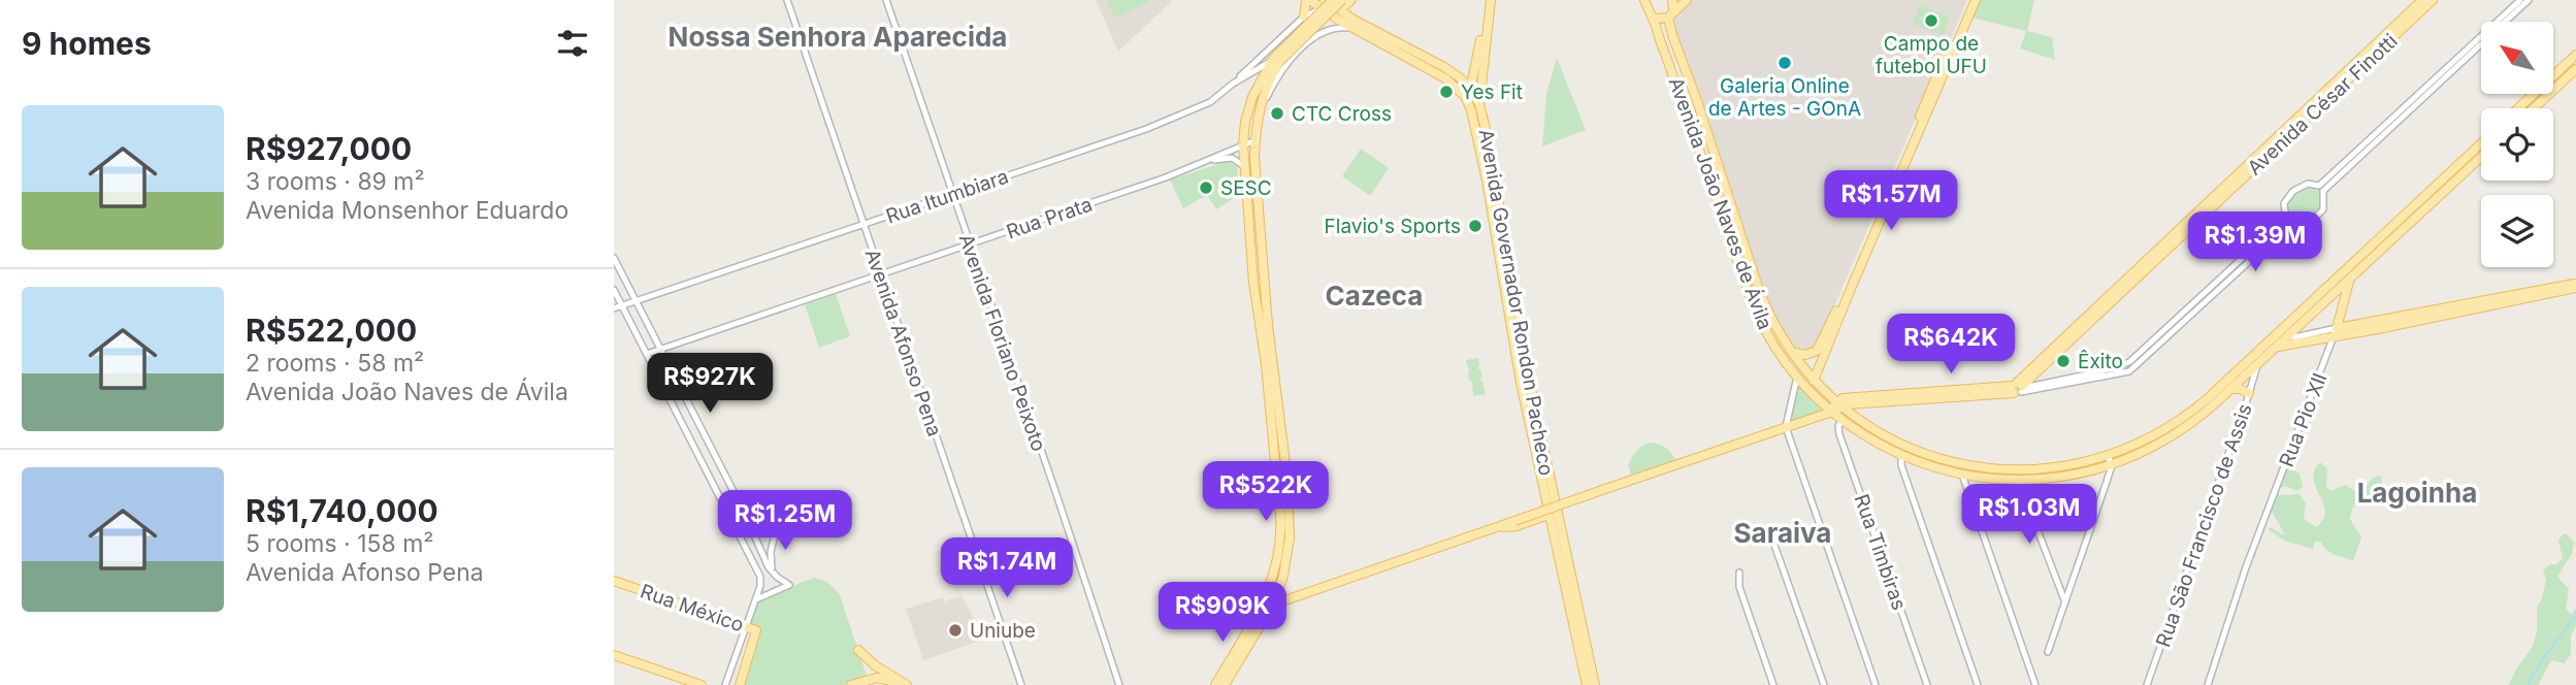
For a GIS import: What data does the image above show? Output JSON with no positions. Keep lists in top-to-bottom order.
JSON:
{
  "streets": {
    "main road": [
      "Avenida César Finotti",
      "Avenida João Naves de Ávila",
      "Avenida Governador Rondon Pacheco",
      "Rua Pio Xll",
      "Rua México"
    ],
    "street": [
      "Rua Itumbiara",
      "Rua Prata",
      "Avenida Afonso Pena",
      "Avenida Floriano Peixoto",
      "Rua São Francisco de Assis",
      "Rua Timbiras"
    ]
  },
  "crossings": [
    ["Rua Itumbiara", "Avenida Afonso Pena"],
    ["Rua Itumbiara", "Avenida Floriano Peixoto"],
    ["Avenida João Naves de Ávila", "Rua Pio Xll"],
    ["Avenida João Naves de Ávila", "Rua São Francisco de Assis"],
    ["Avenida João Naves de Ávila", "Rua Timbiras"],
    ["Rua Prata", "Avenida Afonso Pena"],
    ["Rua Prata", "Avenida Floriano Peixoto"]
  ],
  "districts": [
    "Nossa Senhora Aparecida",
    "Cazeca",
    "Lagoinha",
    "Saraiva"
  ],
  "places": [
    "Campo de futebol UFU",
    "Galeria Online de Artes - GOnA",
    "Yes Fit",
    "CTC Cross",
    "SESC",
    "Flavio's Sports",
    "Êxito",
    "Uniube"
  ],
  "north": "top left",
  "page": {
    "heading": "9 homes",
    "list": [
      {
        "name": "R$927,000",
        "note": "3 rooms · 89 m² · Avenida Monsenhor Eduardo"
      },
      {
        "name": "R$522,000",
        "note": "2 rooms · 58 m² · Avenida João Naves de Ávila"
      },
      {
        "name": "R$1,740,000",
        "note": "5 rooms · 158 m² · Avenida Afonso Pena"
      }
    ],
    "price": [
      "R$1.57M",
      "R$1.39M",
      "R$642K",
      "R$927K",
      "R$522K",
      "R$1.03M",
      "R$1.25M",
      "R$1.74M",
      "R$909K"
    ]
  }
}
